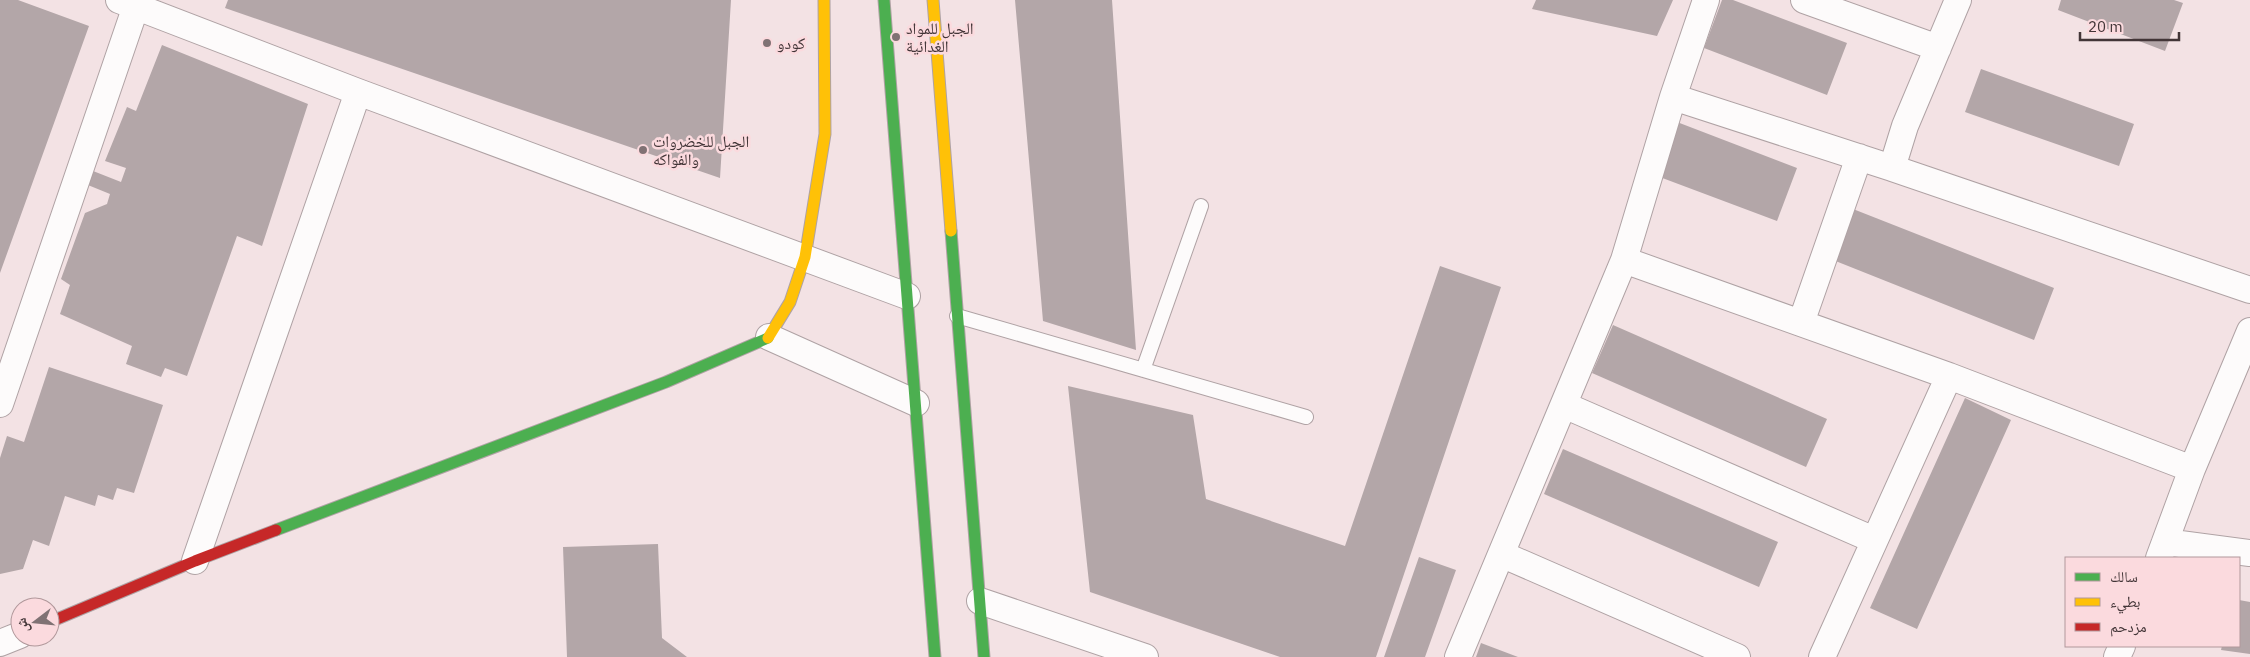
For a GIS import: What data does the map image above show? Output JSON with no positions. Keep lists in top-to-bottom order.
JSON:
{
  "places": ["الجبل للمواد الغدائية", "كودو", "الجبل للخضروات والفواكه"],
  "legend": ["سالك", "بطيء", "مزدحم"],
  "scale_bar": "20 m",
  "north": "left"
}
